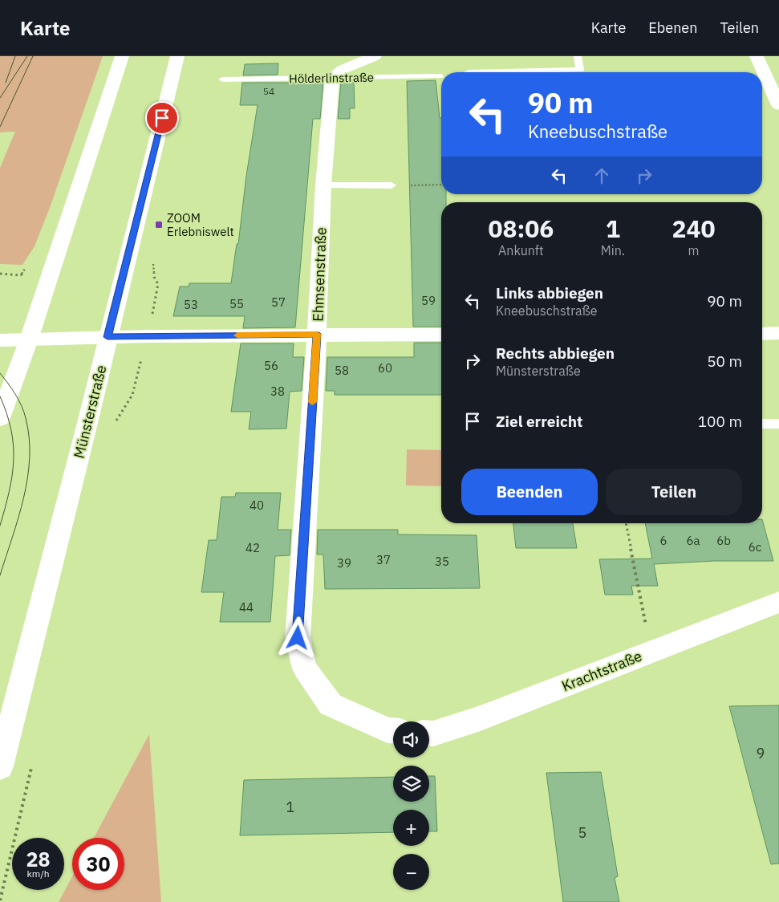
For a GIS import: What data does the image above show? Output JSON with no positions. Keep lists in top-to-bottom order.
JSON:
{
  "streets": {
    "street": ["Ehmsenstraße", "Münsterstraße", "Krachtstraße"],
    "lane": ["Hölderlinstraße"]
  },
  "crossings": [
    ["Hölderlinstraße", "Ehmsenstraße"]
  ],
  "places": {
    "transit": ["ZOOM Erlebniswelt"]
  },
  "house_numbers": [
    "54",
    "59",
    "57",
    "55",
    "53",
    "56",
    "60",
    "58",
    "38",
    "40",
    "6",
    "6a",
    "6b",
    "6c",
    "42",
    "37",
    "35",
    "39",
    "44",
    "9",
    "1",
    "5"
  ],
  "page": {
    "header": "Karte",
    "nav": ["Karte", "Ebenen", "Teilen"],
    "turn": ["90 m", "Kneebuschstraße"],
    "eta": [
      "08:06",
      "Ankunft",
      "1",
      "Min.",
      "240",
      "m"
    ],
    "list": [
      {
        "name": "Links abbiegen",
        "note": "Kneebuschstraße",
        "value": "90 m"
      },
      {
        "name": "Rechts abbiegen",
        "note": "Münsterstraße",
        "value": "50 m"
      },
      {
        "name": "Ziel erreicht",
        "value": "100 m"
      }
    ],
    "buttons": ["Beenden", "Teilen"],
    "map_buttons": ["+", "−"],
    "speed": "28 km/h",
    "limit": "30"
  }
}
